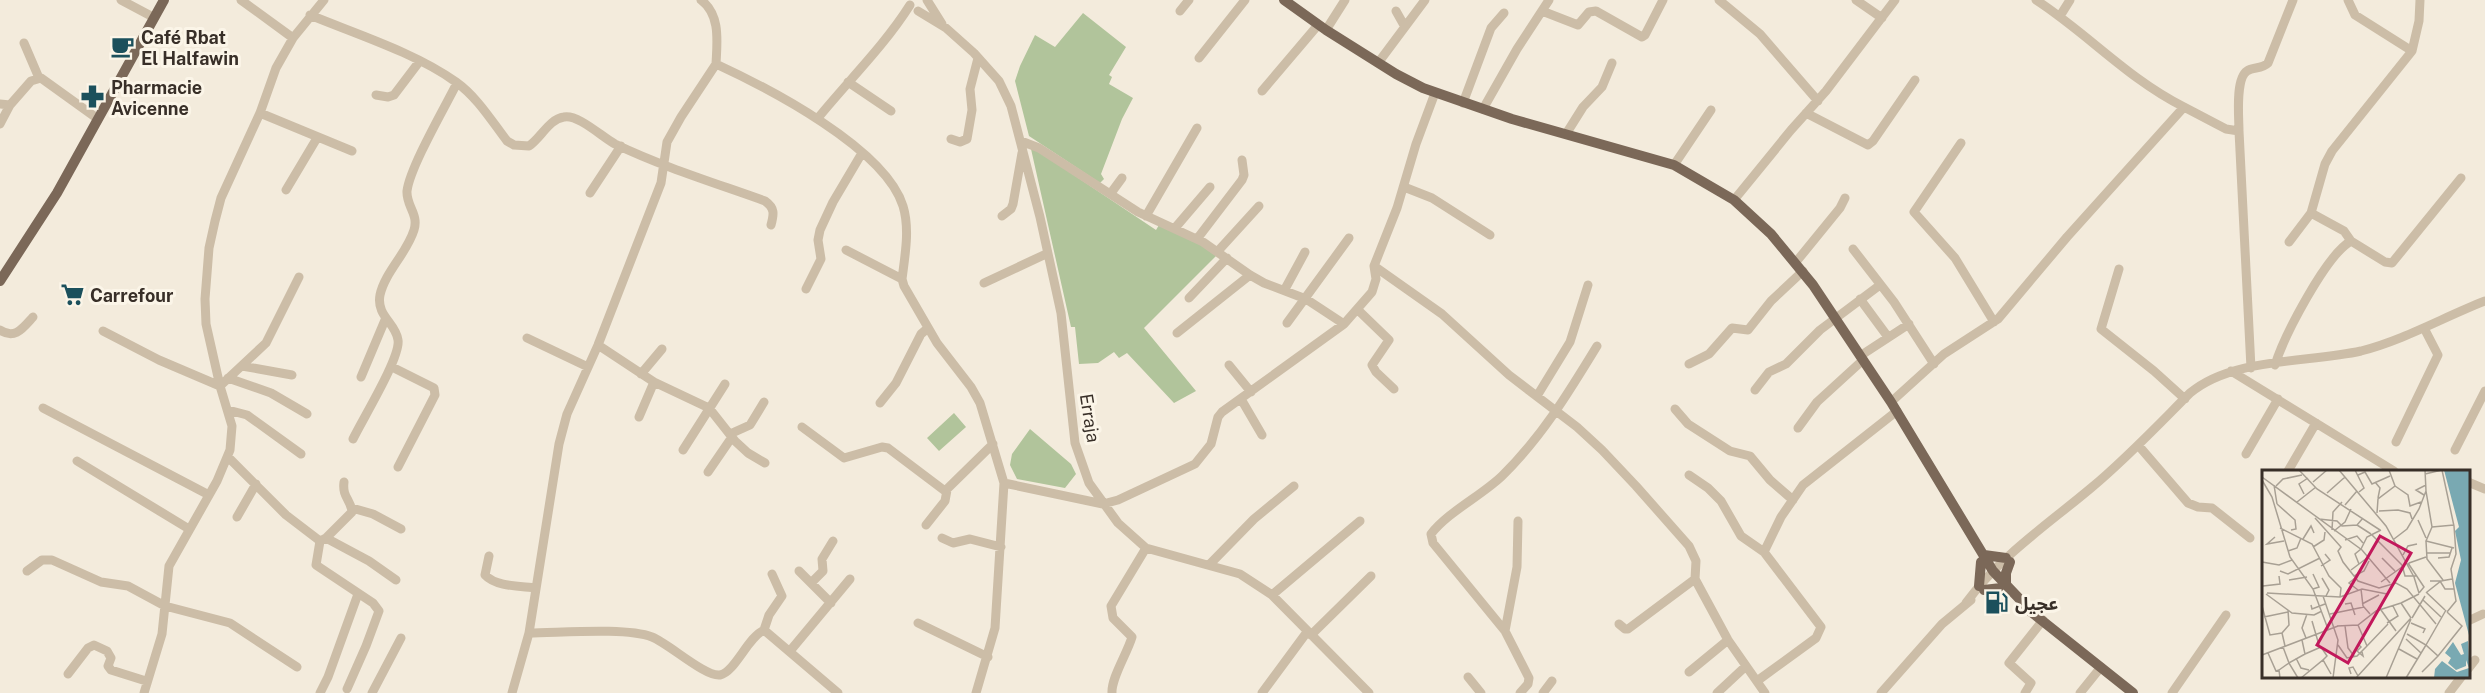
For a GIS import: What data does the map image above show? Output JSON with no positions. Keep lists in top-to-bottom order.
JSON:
{
  "streets": {
    "street": ["Erraja"]
  },
  "places": {
    "cafe": ["Café Rbat El Halfawin"],
    "pharmacy": ["Pharmacie Avicenne"],
    "supermarket": ["Carrefour"],
    "fuel station": ["عجيل"]
  }
}
